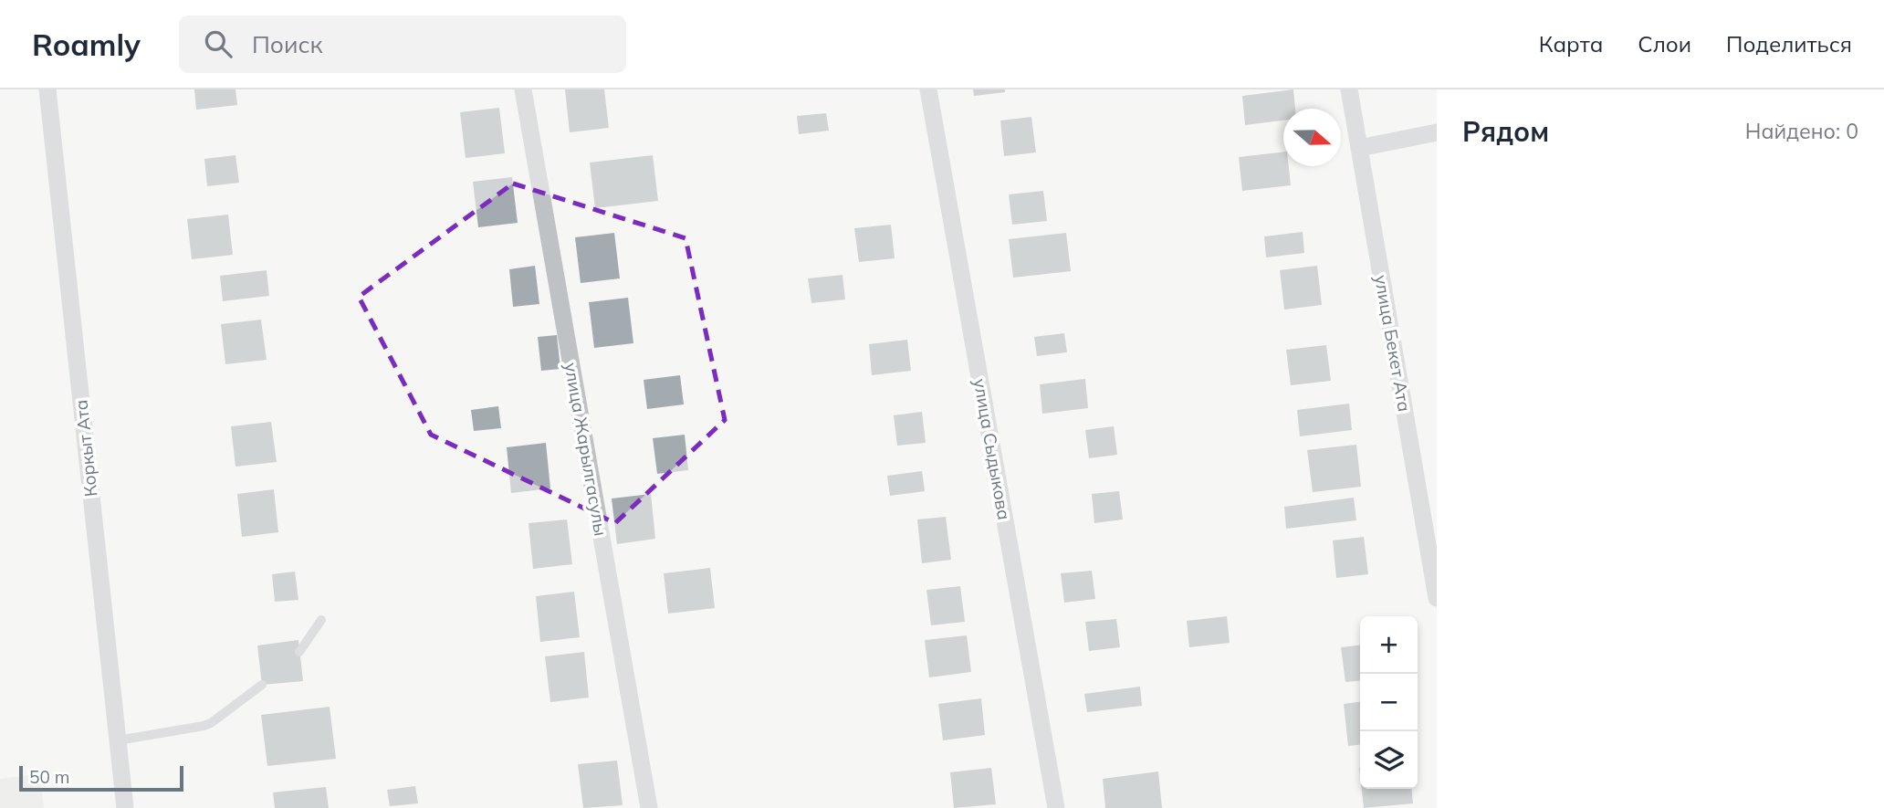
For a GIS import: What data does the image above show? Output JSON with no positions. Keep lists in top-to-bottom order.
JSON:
{
  "streets": {
    "street": [
      "улица Бекет Ата",
      "Коркыт Ата",
      "улица Жарылгасулы",
      "улица Сыдыкова"
    ]
  },
  "scale_bar": "50 m",
  "north": "right",
  "page": {
    "header": "Roamly",
    "search": "Поиск",
    "nav": ["Карта", "Слои", "Поделиться"],
    "heading": ["Рядом", "Найдено: 0"],
    "map_buttons": ["+", "−"],
    "scale": "50 m"
  }
}
